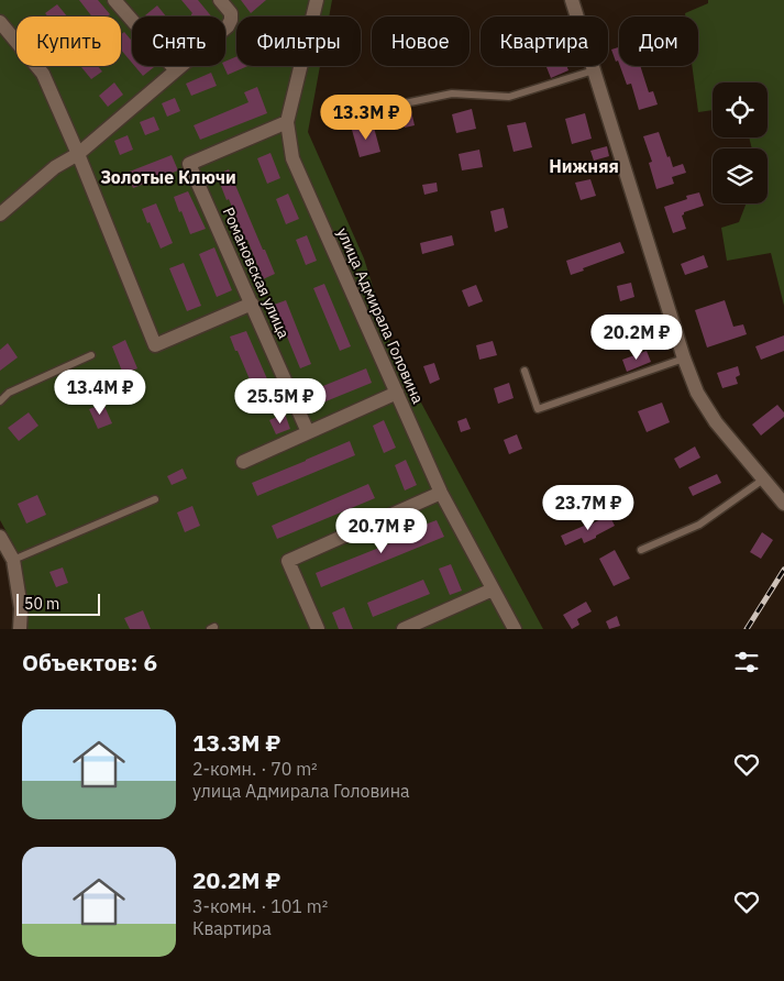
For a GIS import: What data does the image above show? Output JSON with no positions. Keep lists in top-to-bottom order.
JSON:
{
  "streets": {
    "street": ["Романовская улица", "улица Адмирала Головина"]
  },
  "crossings": [
    ["Романовская улица", "улица Адмирала Головина"]
  ],
  "districts": ["Нижняя", "Золотые Ключи"],
  "scale_bar": "50 m",
  "page": {
    "chip": [
      "Купить",
      "Снять",
      "Фильтры",
      "Новое",
      "Квартира",
      "Дом"
    ],
    "price": [
      "13.3M ₽",
      "20.2M ₽",
      "13.4M ₽",
      "25.5M ₽",
      "23.7M ₽",
      "20.7M ₽"
    ],
    "scale": "50 m",
    "heading": "Объектов: 6",
    "list": [
      {
        "name": "13.3M ₽",
        "note": "2-комн. · 70 m² · улица Адмирала Головина"
      },
      {
        "name": "20.2M ₽",
        "note": "3-комн. · 101 m² · Квартира"
      }
    ]
  }
}
